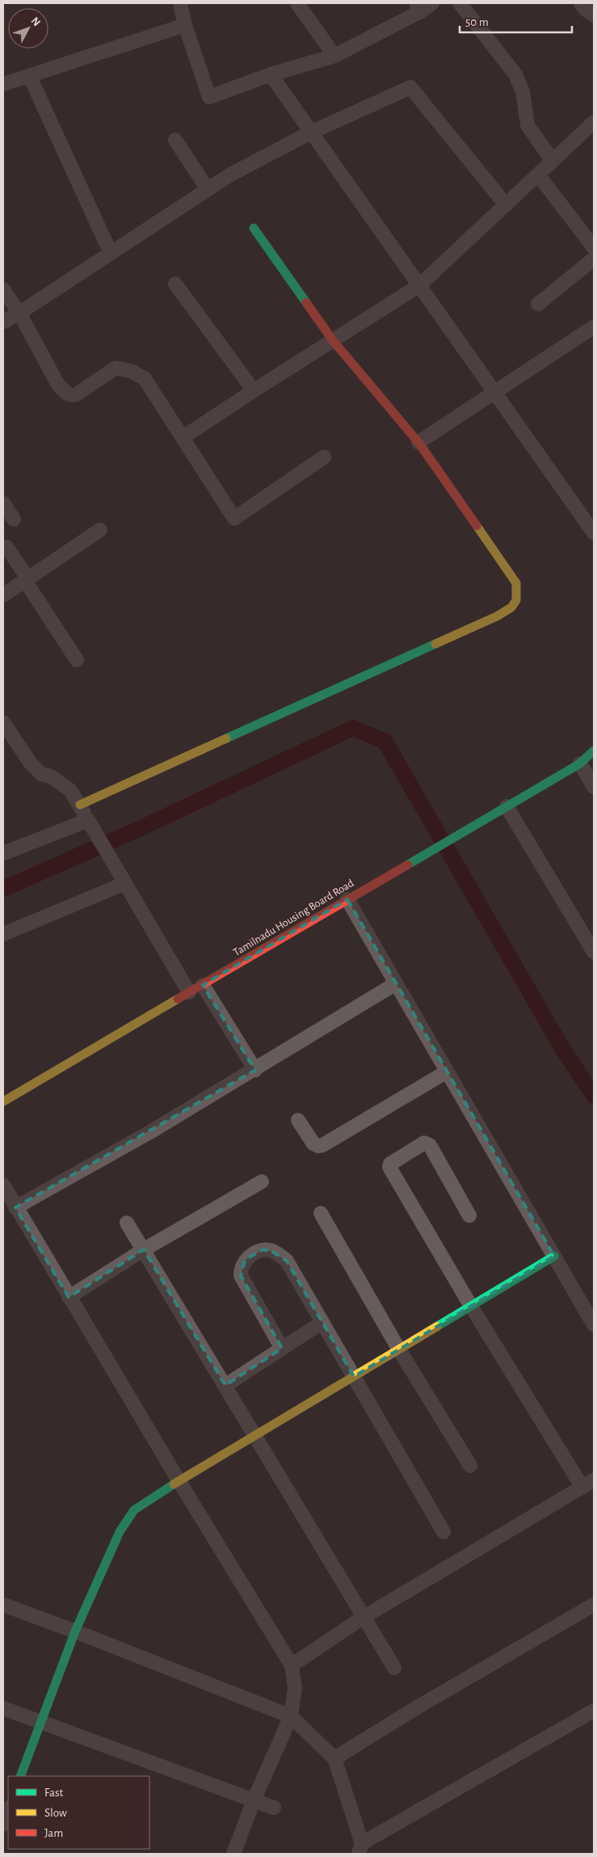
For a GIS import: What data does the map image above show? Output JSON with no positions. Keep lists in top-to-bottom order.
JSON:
{
  "streets": {
    "street": ["Tamilnadu Housing Board Road"]
  },
  "legend": ["Fast", "Slow", "Jam"],
  "scale_bar": "50 m",
  "north": "top right"
}
